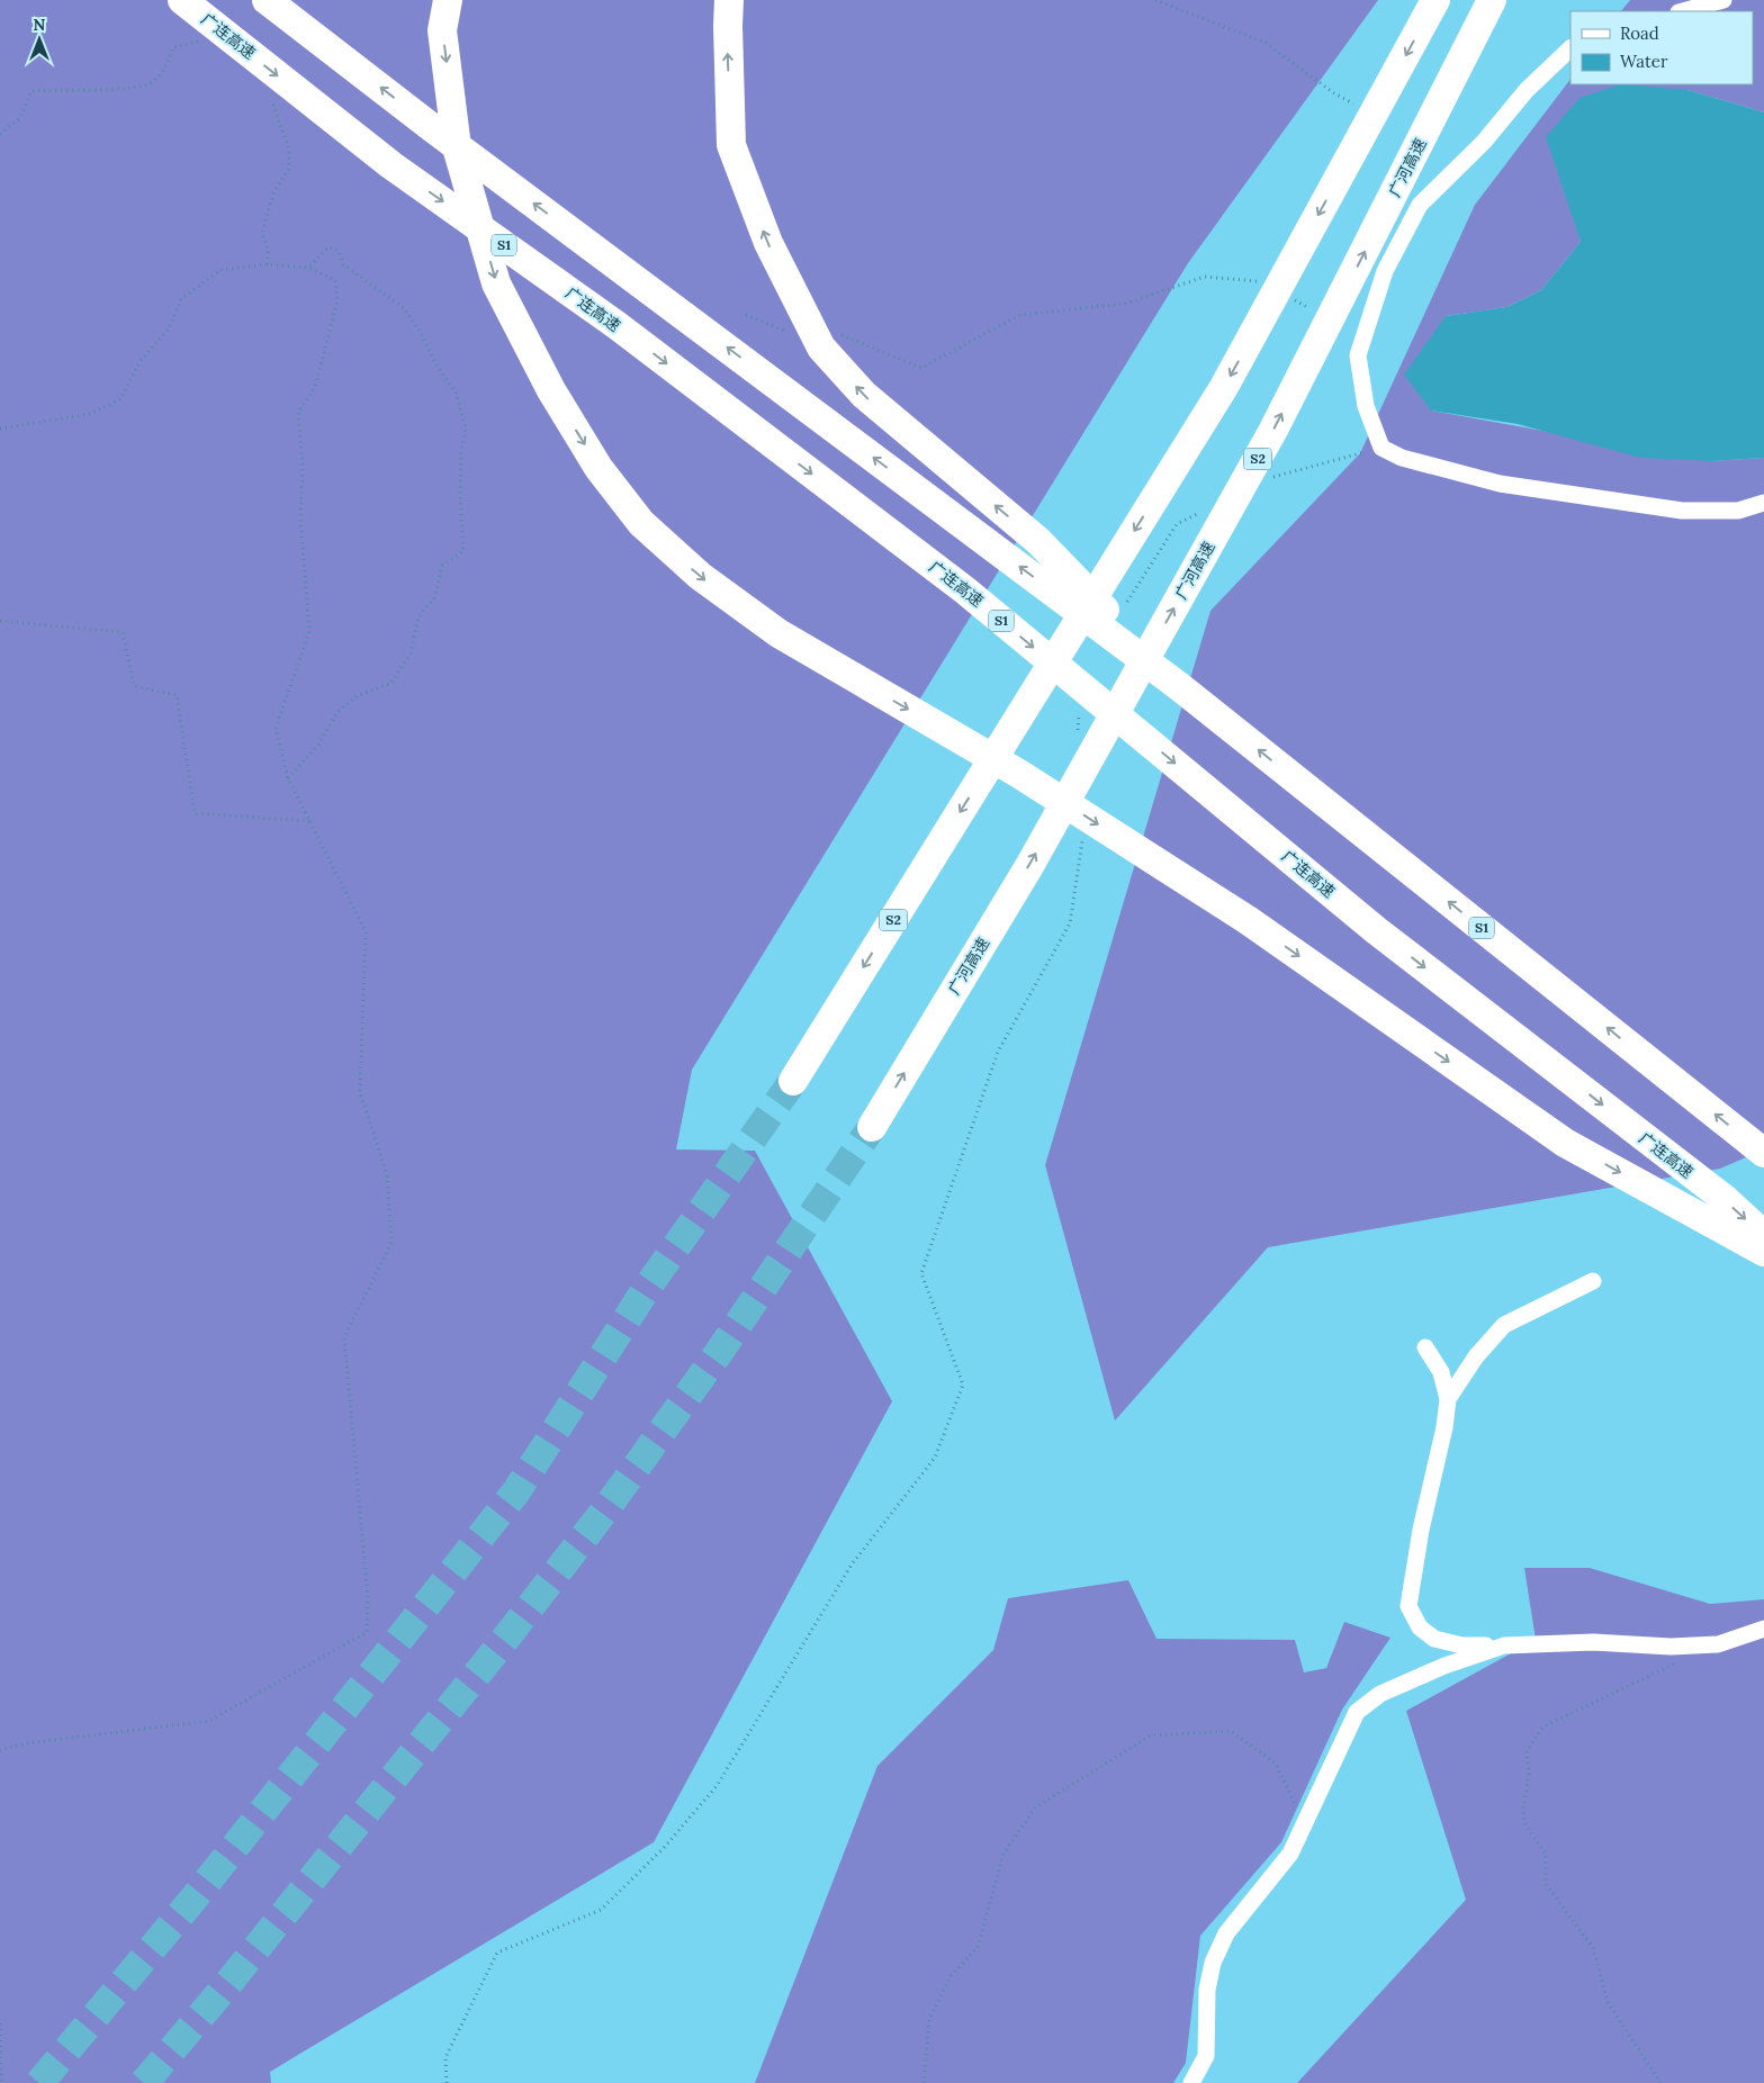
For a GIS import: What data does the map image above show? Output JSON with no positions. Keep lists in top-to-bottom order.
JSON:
{
  "streets": {
    "highway": [
      "广连高速",
      "广河高速",
      "S1",
      "S2"
    ]
  },
  "legend": ["Road", "Water"],
  "north": "top"
}
